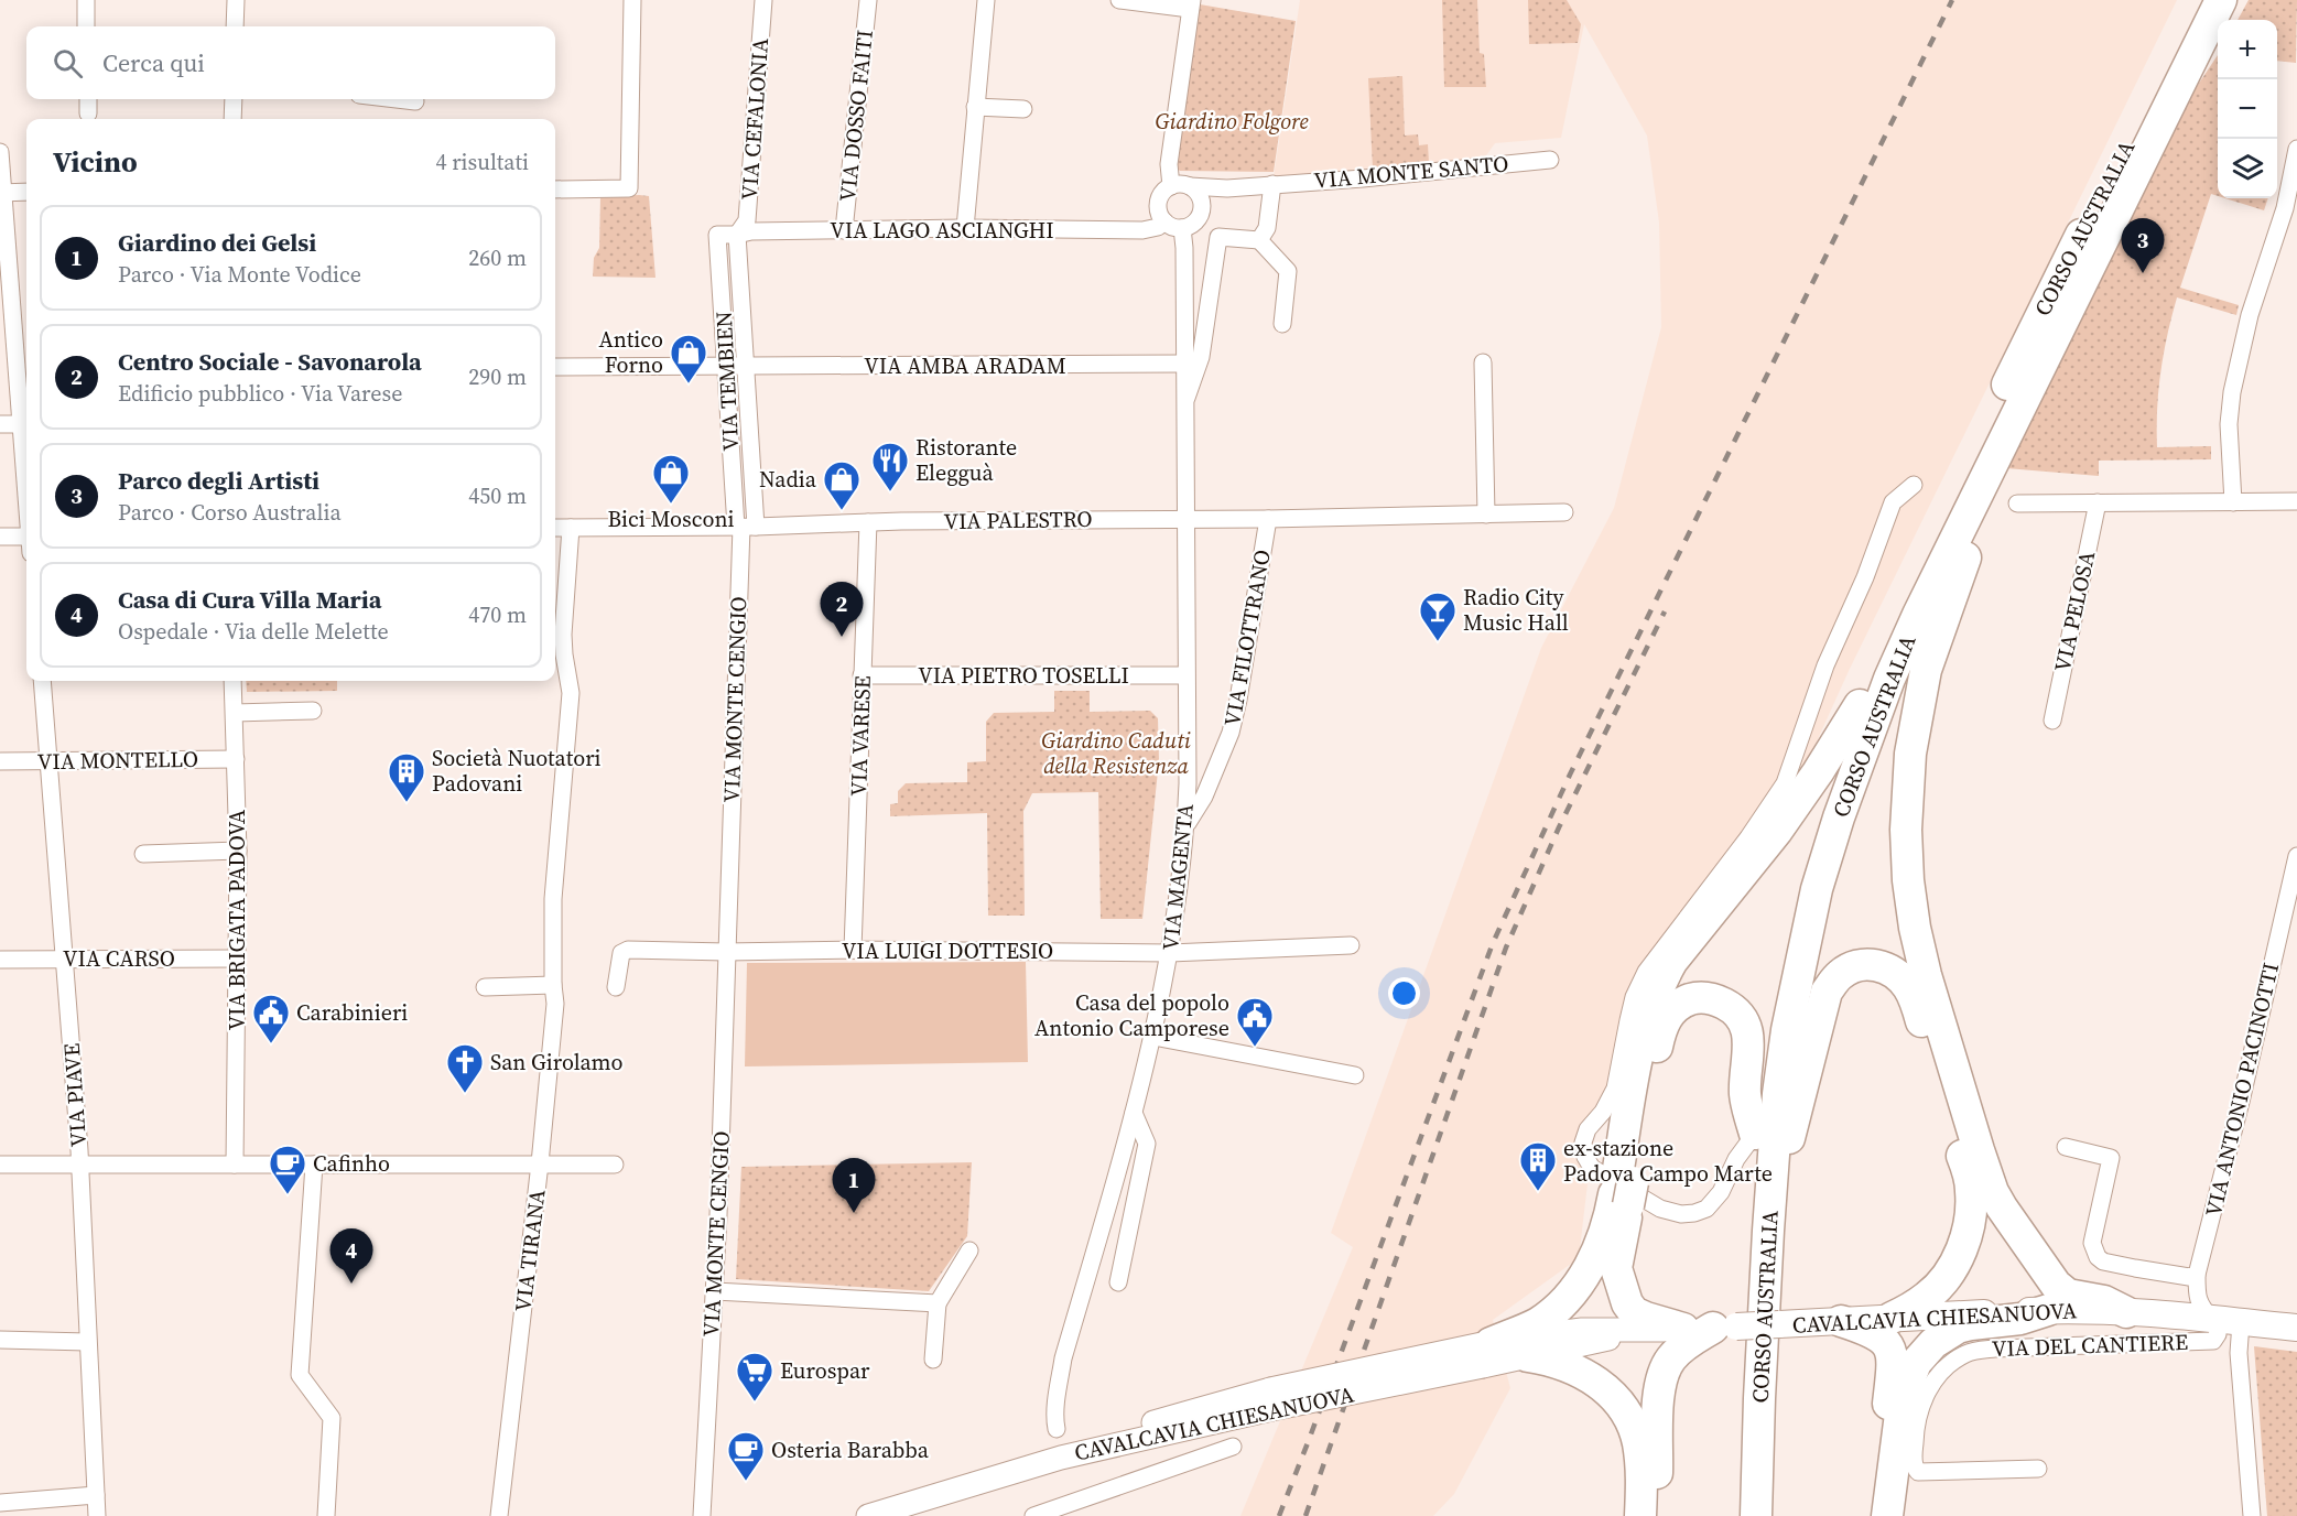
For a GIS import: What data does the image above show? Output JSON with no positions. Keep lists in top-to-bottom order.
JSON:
{
  "streets": {
    "highway": ["CORSO AUSTRALIA"],
    "main road": ["CAVALCAVIA CHIESANUOVA"],
    "street": [
      "VIA DOSSO FAITI",
      "VIA CEFALONIA",
      "VIA MONTE SANTO",
      "VIA LAGO ASCIANGHI",
      "VIA AMBA ARADAM",
      "VIA TEMBIEN",
      "VIA PALESTRO",
      "VIA PELOSA",
      "VIA FILOTTRANO",
      "VIA PIETRO TOSELLI",
      "VIA MONTE CENGIO",
      "VIA VARESE",
      "VIA MONTELLO",
      "VIA MAGENTA",
      "VIA BRIGATA PADOVA",
      "VIA LUIGI DOTTESIO",
      "VIA CARSO",
      "VIA ANTONIO PACINOTTI",
      "VIA PIAVE",
      "VIA TIRANA",
      "VIA DEL CANTIERE"
    ]
  },
  "crossings": [
    ["VIA DOSSO FAITI", "VIA LAGO ASCIANGHI"],
    ["VIA CEFALONIA", "VIA LAGO ASCIANGHI"],
    ["VIA CEFALONIA", "VIA TEMBIEN"],
    ["VIA MONTE SANTO", "VIA LAGO ASCIANGHI"],
    ["VIA LAGO ASCIANGHI", "VIA TEMBIEN"],
    ["VIA AMBA ARADAM", "VIA TEMBIEN"],
    ["VIA TEMBIEN", "VIA PALESTRO"],
    ["VIA TEMBIEN", "VIA MONTE CENGIO"],
    ["VIA PALESTRO", "VIA FILOTTRANO"],
    ["VIA PALESTRO", "VIA MONTE CENGIO"],
    ["VIA PALESTRO", "VIA VARESE"],
    ["VIA PALESTRO", "VIA MAGENTA"],
    ["VIA PALESTRO", "VIA TIRANA"],
    ["VIA FILOTTRANO", "VIA MAGENTA"],
    ["VIA PIETRO TOSELLI", "VIA VARESE"],
    ["VIA PIETRO TOSELLI", "VIA MAGENTA"],
    ["VIA MONTE CENGIO", "VIA LUIGI DOTTESIO"],
    ["VIA VARESE", "VIA LUIGI DOTTESIO"],
    ["VIA MONTELLO", "VIA BRIGATA PADOVA"],
    ["VIA MONTELLO", "VIA PIAVE"],
    ["VIA MAGENTA", "VIA LUIGI DOTTESIO"],
    ["VIA BRIGATA PADOVA", "VIA CARSO"],
    ["VIA CARSO", "VIA PIAVE"],
    ["VIA ANTONIO PACINOTTI", "CAVALCAVIA CHIESANUOVA"],
    ["VIA ANTONIO PACINOTTI", "VIA DEL CANTIERE"],
    ["CAVALCAVIA CHIESANUOVA", "VIA DEL CANTIERE"]
  ],
  "parks": ["Giardino Folgore", "Giardino Caduti della Resistenza"],
  "places": {
    "shop": ["Antico Forno", "Bici Mosconi", "Nadia"],
    "restaurant": ["Ristorante Elegguà"],
    "bar": ["Radio City Music Hall"],
    "building": ["Società Nuotatori Padovani", "ex-stazione Padova Campo Marte"],
    "public building": ["Carabinieri", "Casa del popolo Antonio Camporese"],
    "church": ["San Girolamo"],
    "cafe": ["Cafinho", "Osteria Barabba"],
    "supermarket": ["Eurospar"]
  },
  "page": {
    "map_buttons": ["+", "−"],
    "search": "Cerca qui",
    "heading": ["Vicino", "4 risultati"],
    "list": [
      {
        "mark": "1",
        "name": "Giardino dei Gelsi",
        "note": "Parco · Via Monte Vodice",
        "value": "260 m"
      },
      {
        "mark": "2",
        "name": "Centro Sociale - Savonarola",
        "note": "Edificio pubblico · Via Varese",
        "value": "290 m"
      },
      {
        "mark": "3",
        "name": "Parco degli Artisti",
        "note": "Parco · Corso Australia",
        "value": "450 m"
      },
      {
        "mark": "4",
        "name": "Casa di Cura Villa Maria",
        "note": "Ospedale · Via delle Melette",
        "value": "470 m"
      }
    ],
    "pins": [
      "3",
      "2",
      "1",
      "4"
    ]
  }
}
